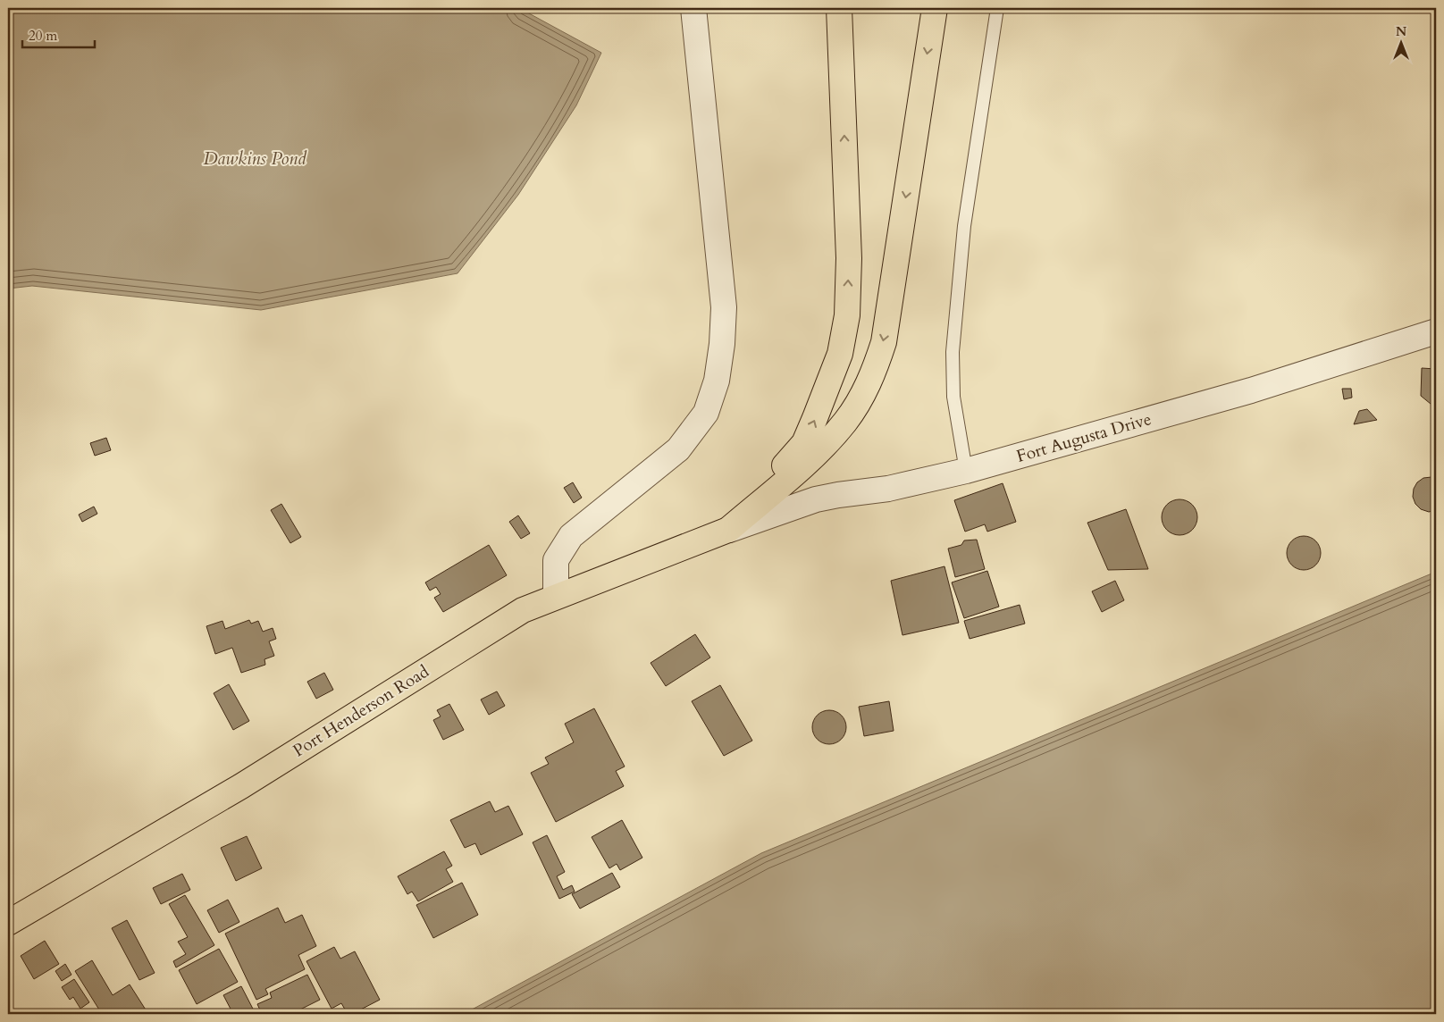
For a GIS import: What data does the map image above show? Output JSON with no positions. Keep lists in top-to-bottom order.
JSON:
{
  "streets": {
    "main road": ["Port Henderson Road"],
    "street": ["Fort Augusta Drive"]
  },
  "crossings": [
    ["Fort Augusta Drive", "Port Henderson Road"]
  ],
  "water": ["Dawkins Pond"],
  "scale_bar": "20 m",
  "north": "top"
}
